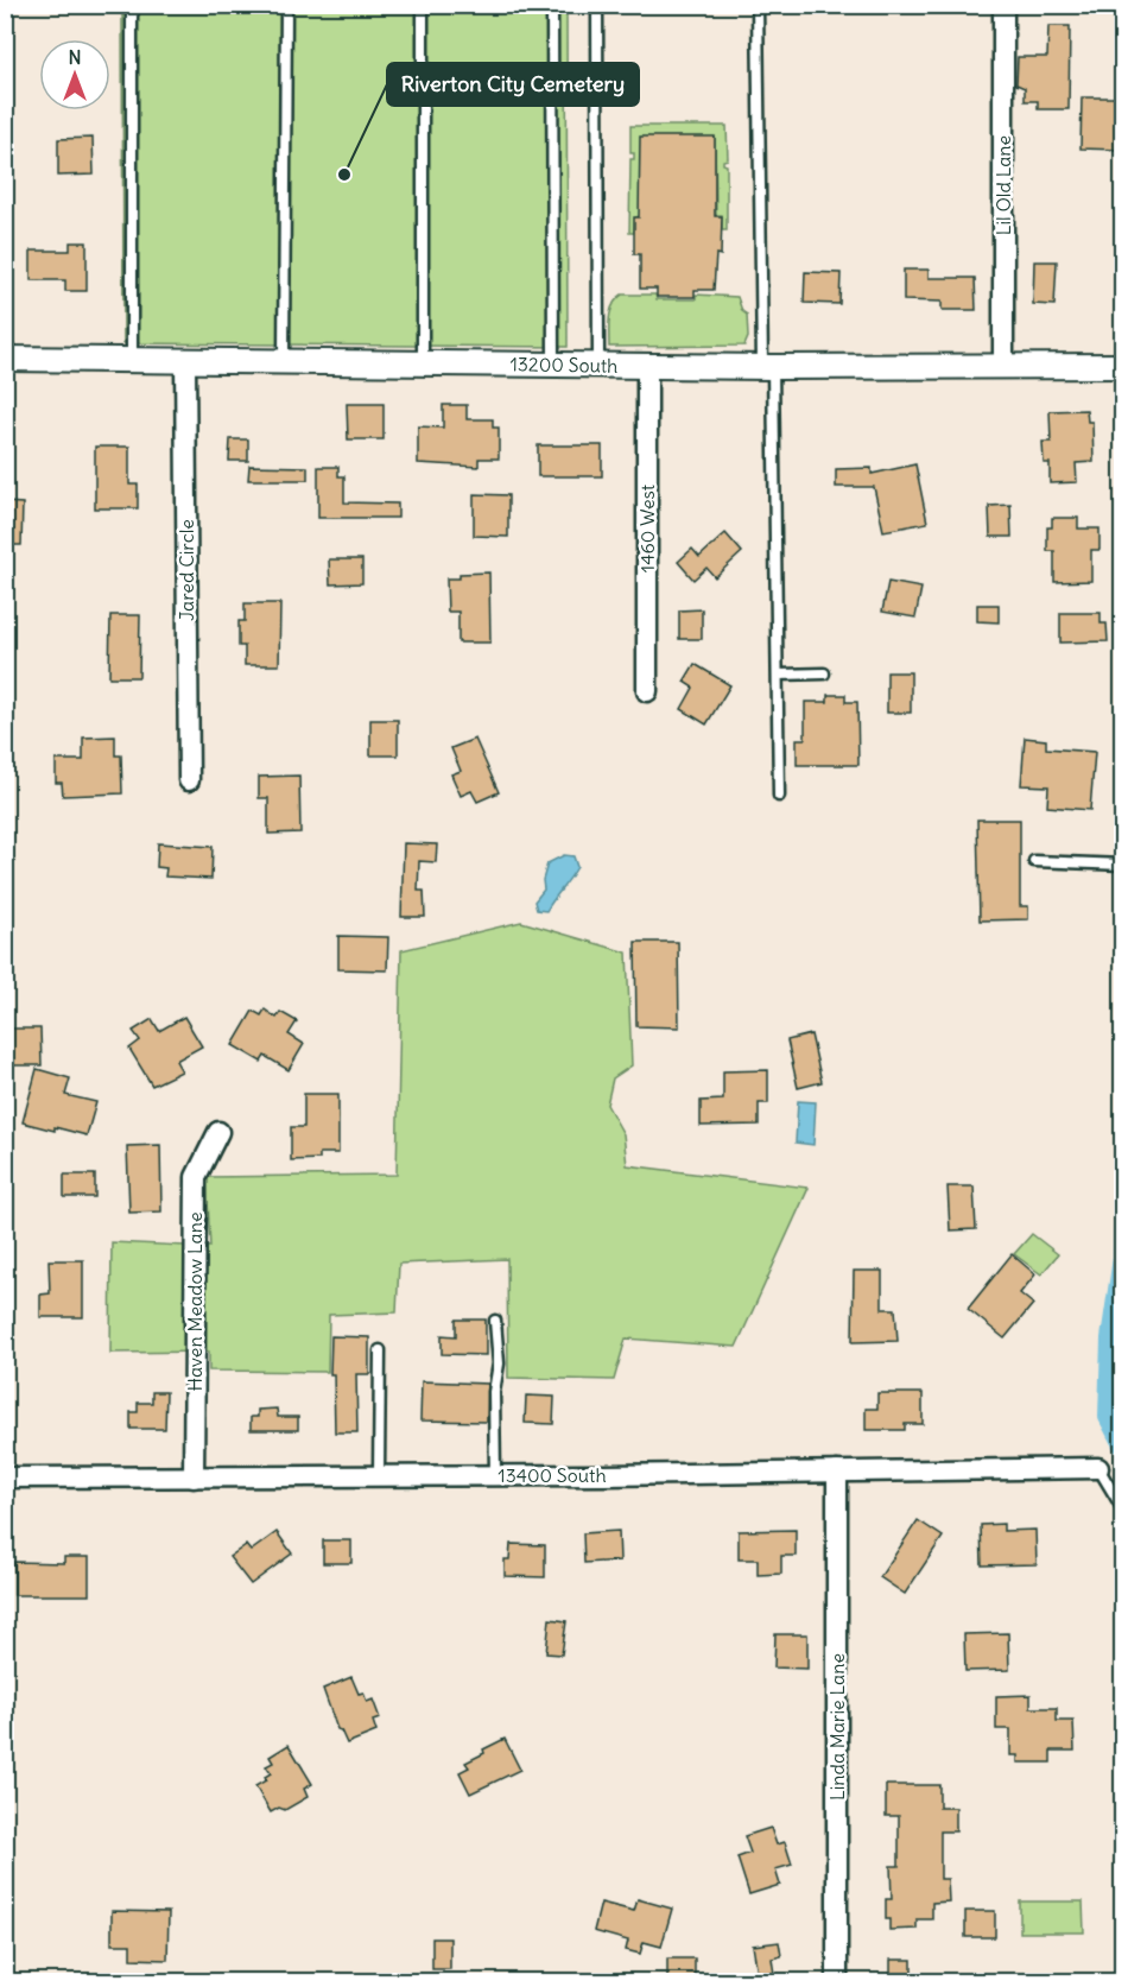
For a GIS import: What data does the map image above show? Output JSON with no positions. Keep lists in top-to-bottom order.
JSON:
{
  "streets": {
    "street": [
      "Lil Old Lane",
      "13200 South",
      "1460 West",
      "Jared Circle",
      "Haven Meadow Lane",
      "13400 South",
      "Linda Marie Lane"
    ]
  },
  "crossings": [
    ["Lil Old Lane", "13200 South"],
    ["13200 South", "1460 West"],
    ["13200 South", "Jared Circle"],
    ["Haven Meadow Lane", "13400 South"],
    ["13400 South", "Linda Marie Lane"]
  ],
  "places": ["Riverton City Cemetery"],
  "north": "top"
}
